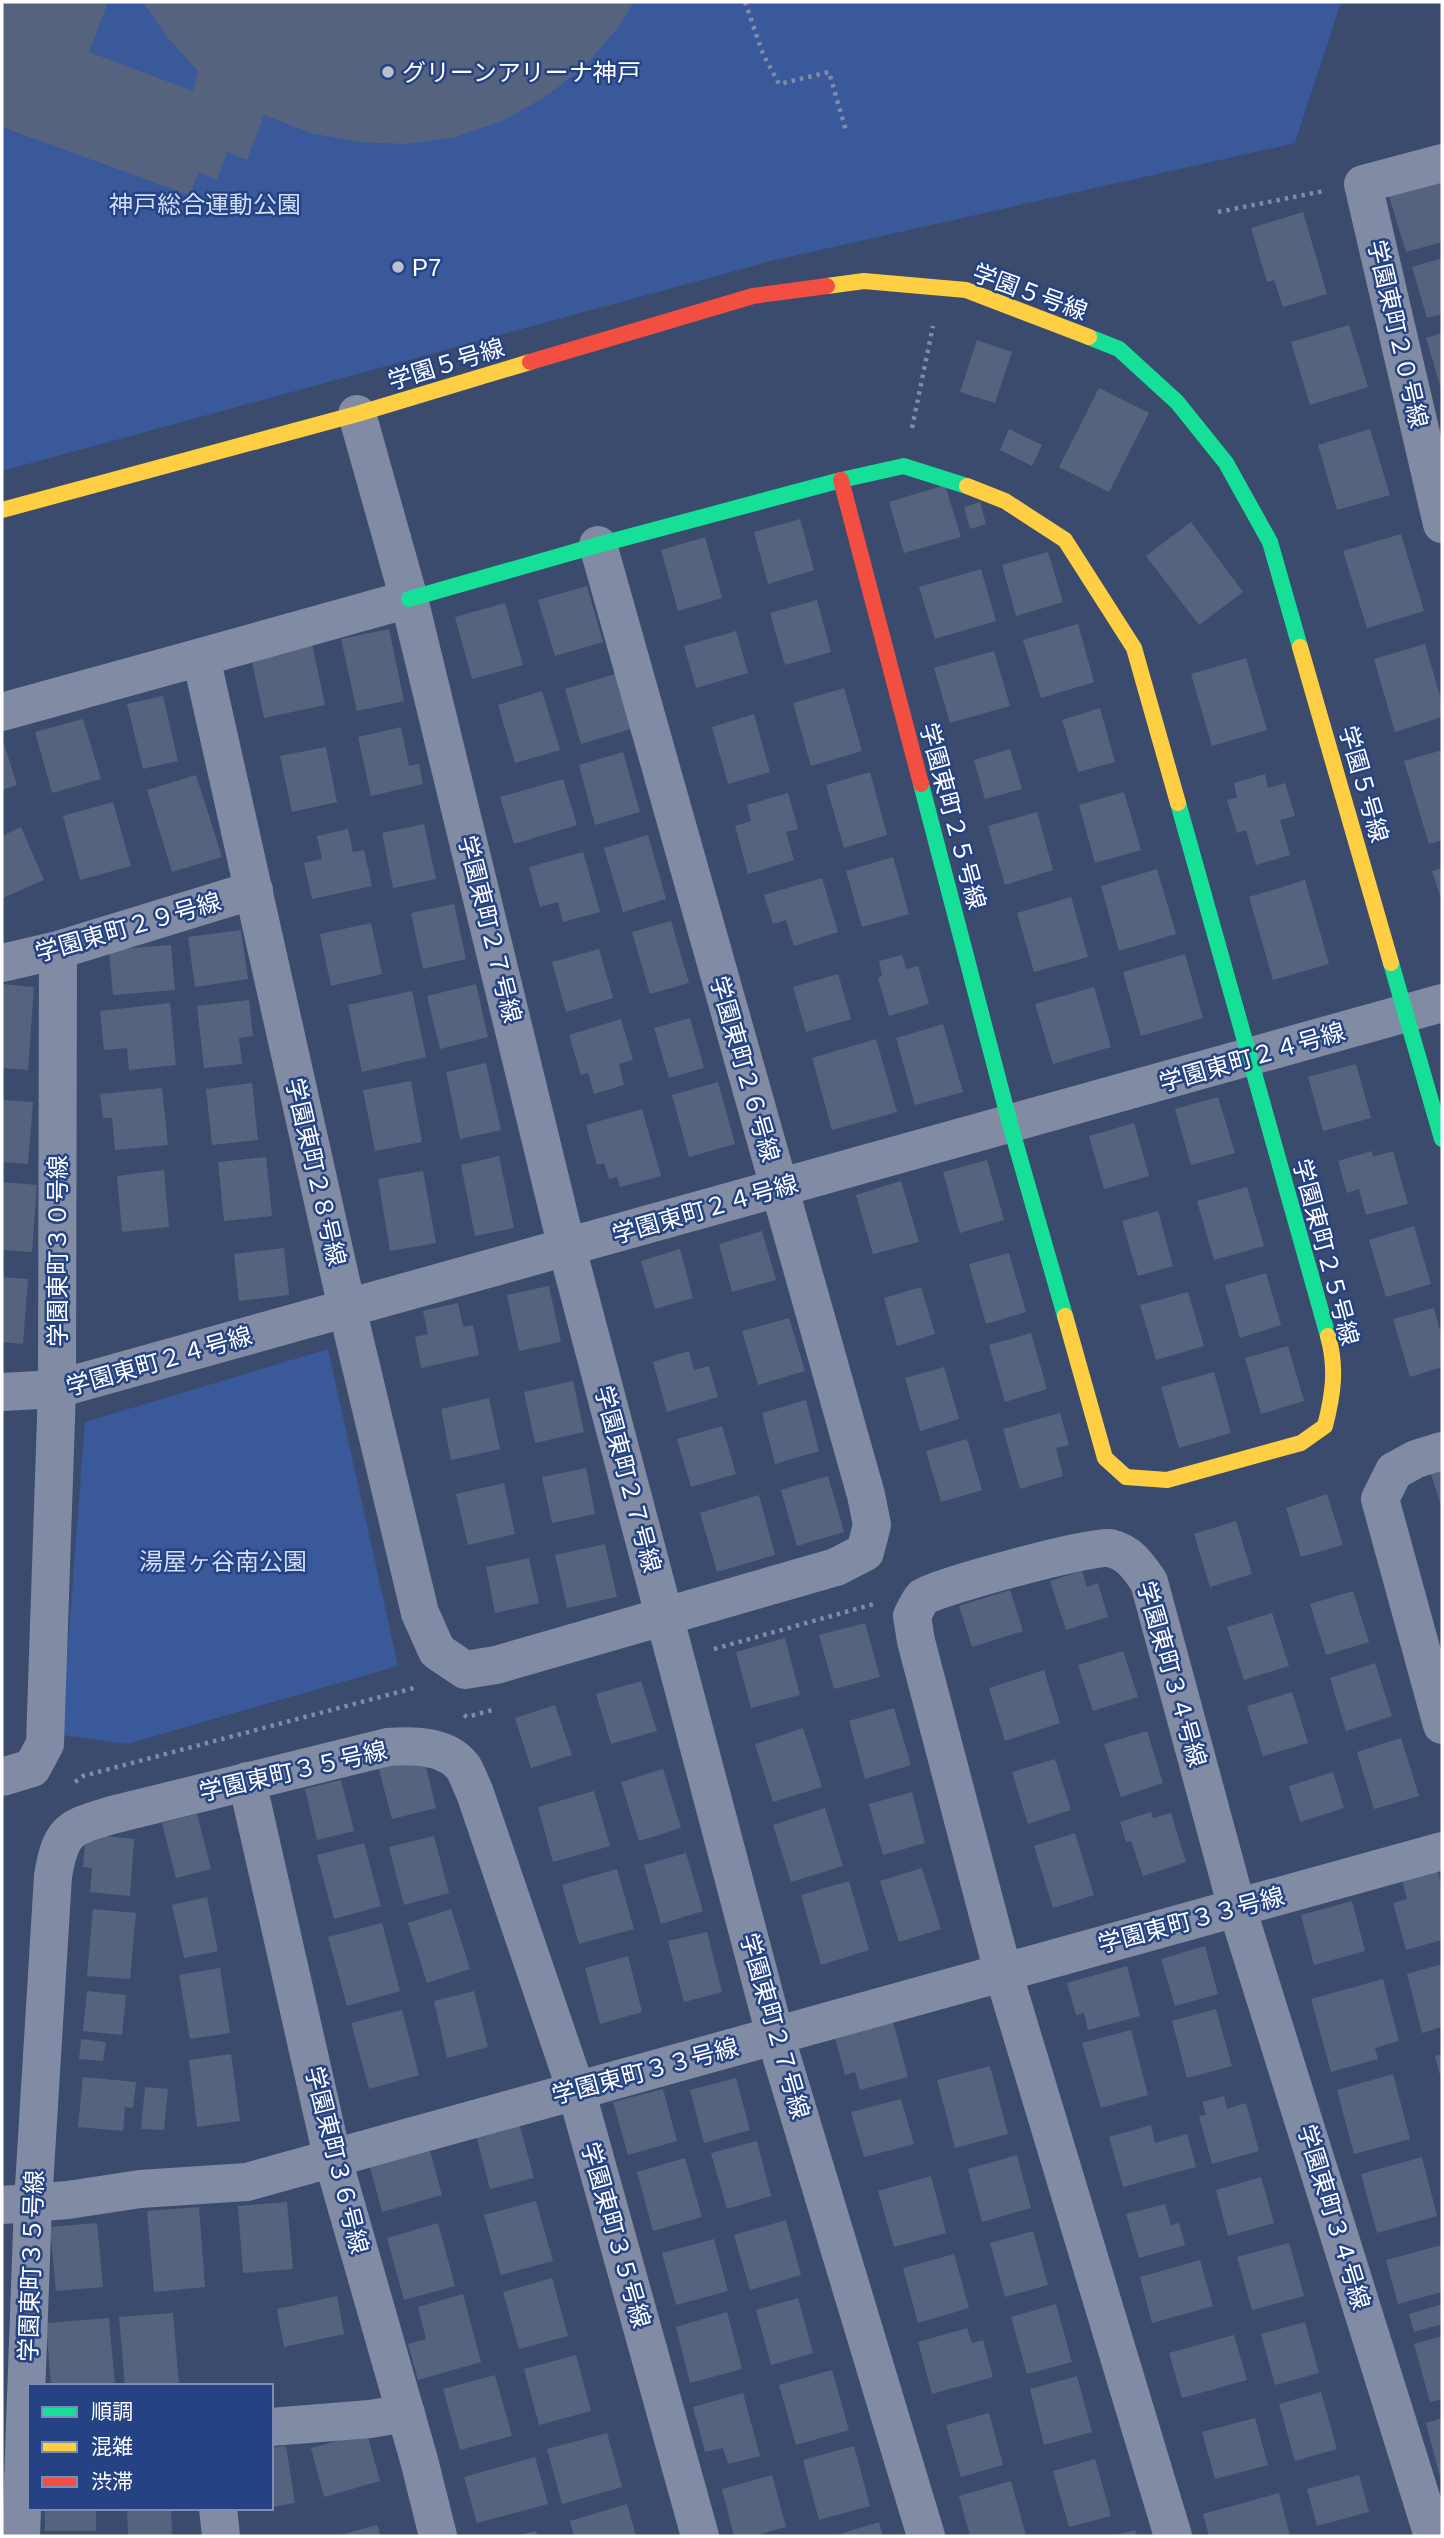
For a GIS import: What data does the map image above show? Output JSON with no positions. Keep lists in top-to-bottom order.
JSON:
{
  "streets": {
    "street": [
      "学園５号線",
      "学園東町２０号線",
      "学園東町２５号線",
      "学園東町２９号線",
      "学園東町２７号線",
      "学園東町２４号線",
      "学園東町２６号線",
      "学園東町２８号線",
      "学園東町３０号線",
      "学園東町３４号線",
      "学園東町３５号線",
      "学園東町３３号線",
      "学園東町３６号線"
    ]
  },
  "crossings": [
    ["学園５号線", "学園東町２７号線"],
    ["学園５号線", "学園東町２４号線"],
    ["学園東町２５号線", "学園東町２７号線"],
    ["学園東町２５号線", "学園東町２４号線"],
    ["学園東町２５号線", "学園東町２６号線"],
    ["学園東町２９号線", "学園東町２８号線"],
    ["学園東町２９号線", "学園東町３０号線"],
    ["学園東町２７号線", "学園東町２４号線"],
    ["学園東町２７号線", "学園東町２６号線"],
    ["学園東町２７号線", "学園東町２８号線"],
    ["学園東町２７号線", "学園東町３３号線"],
    ["学園東町２４号線", "学園東町２６号線"],
    ["学園東町２４号線", "学園東町２８号線"],
    ["学園東町２４号線", "学園東町３０号線"],
    ["学園東町２６号線", "学園東町２８号線"],
    ["学園東町３４号線", "学園東町３３号線"],
    ["学園東町３５号線", "学園東町３３号線"],
    ["学園東町３５号線", "学園東町３６号線"],
    ["学園東町３３号線", "学園東町３６号線"]
  ],
  "parks": ["神戸総合運動公園", "湯屋ヶ谷南公園"],
  "places": ["グリーンアリーナ神戸", "P7"],
  "legend": ["順調", "混雑", "渋滞"]
}
